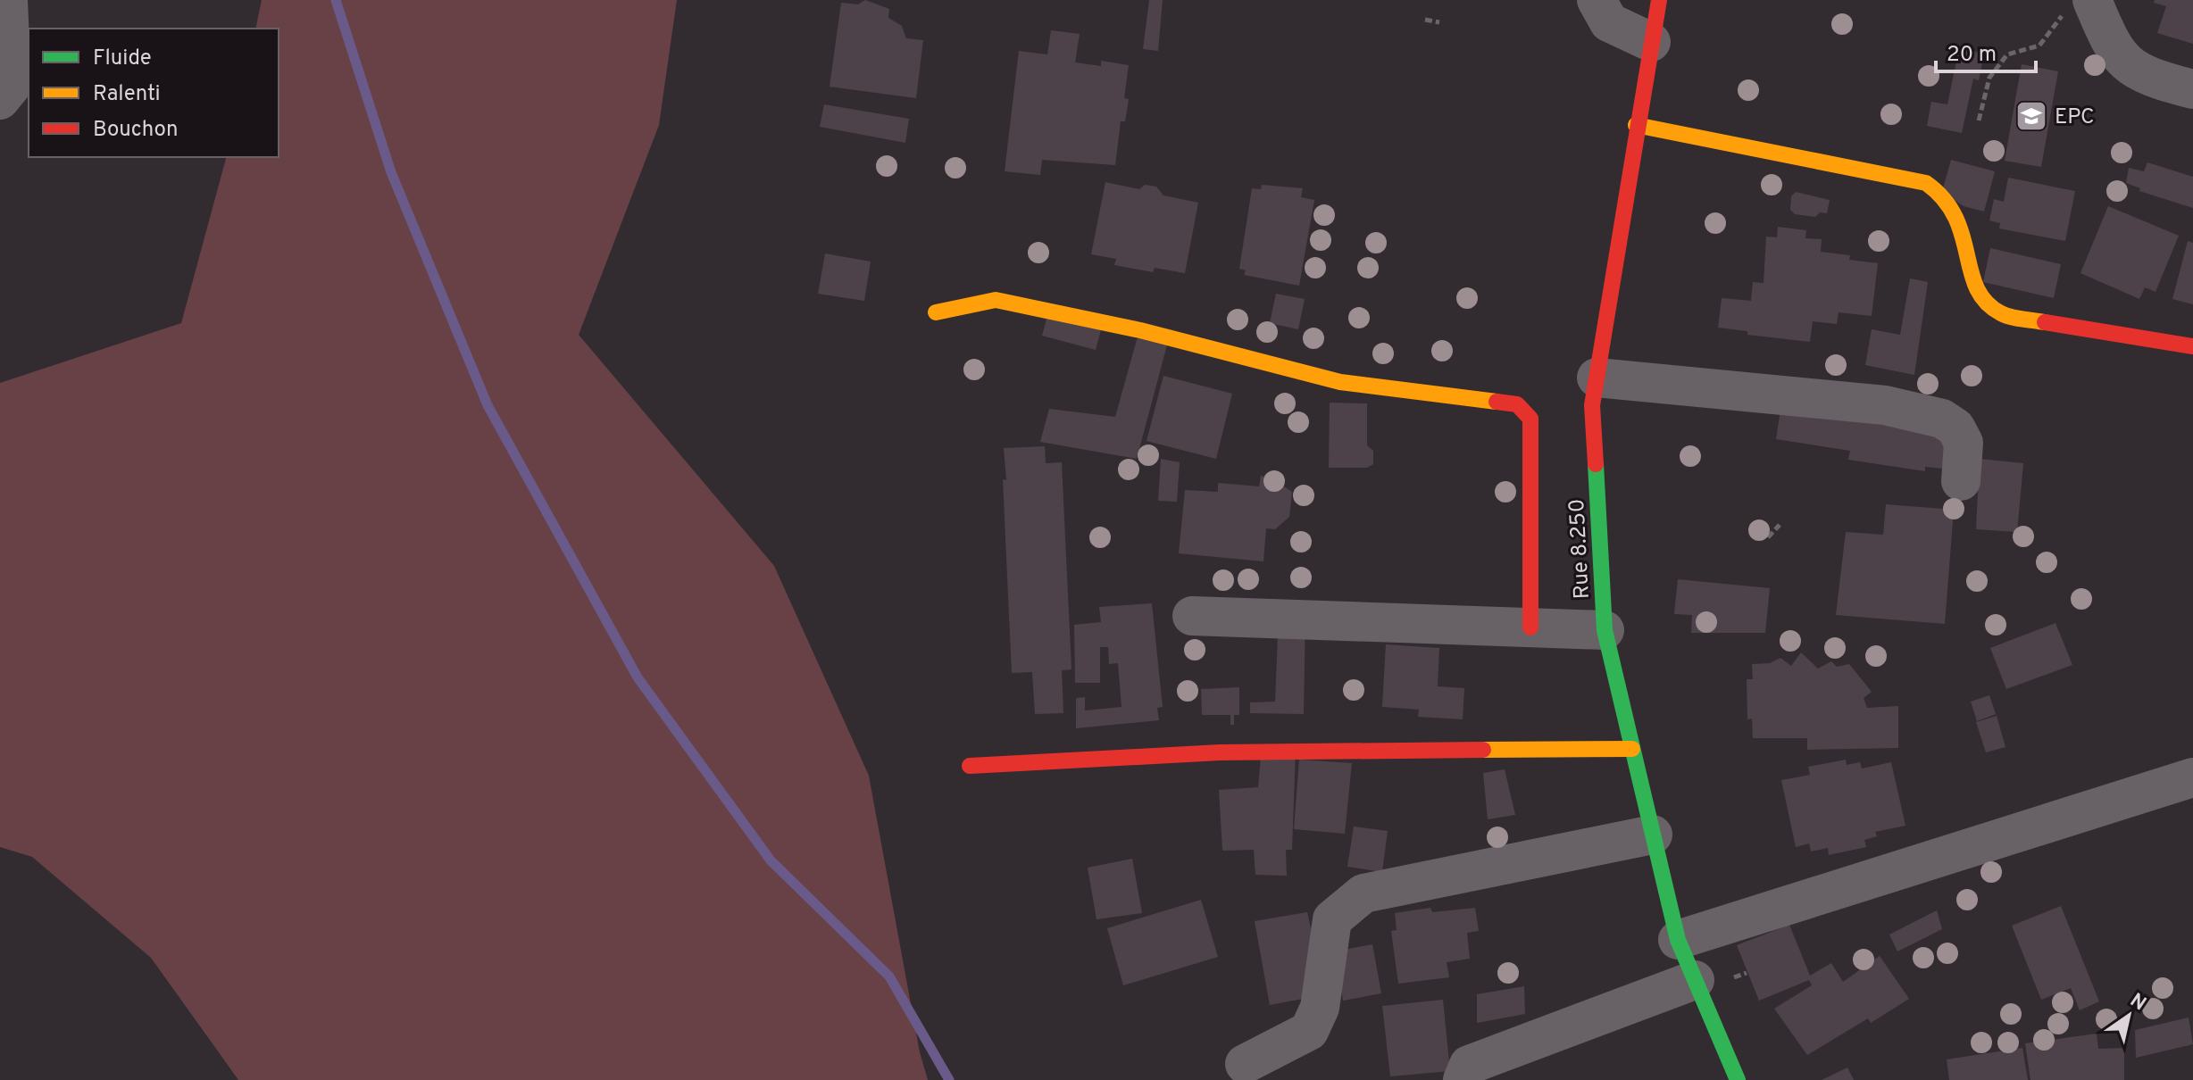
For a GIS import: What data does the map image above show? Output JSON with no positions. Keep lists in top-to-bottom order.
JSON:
{
  "streets": {
    "main road": ["Rue 8.250"]
  },
  "places": {
    "school or university": ["EPC"]
  },
  "legend": ["Fluide", "Ralenti", "Bouchon"],
  "scale_bar": "20 m",
  "north": "top right"
}
